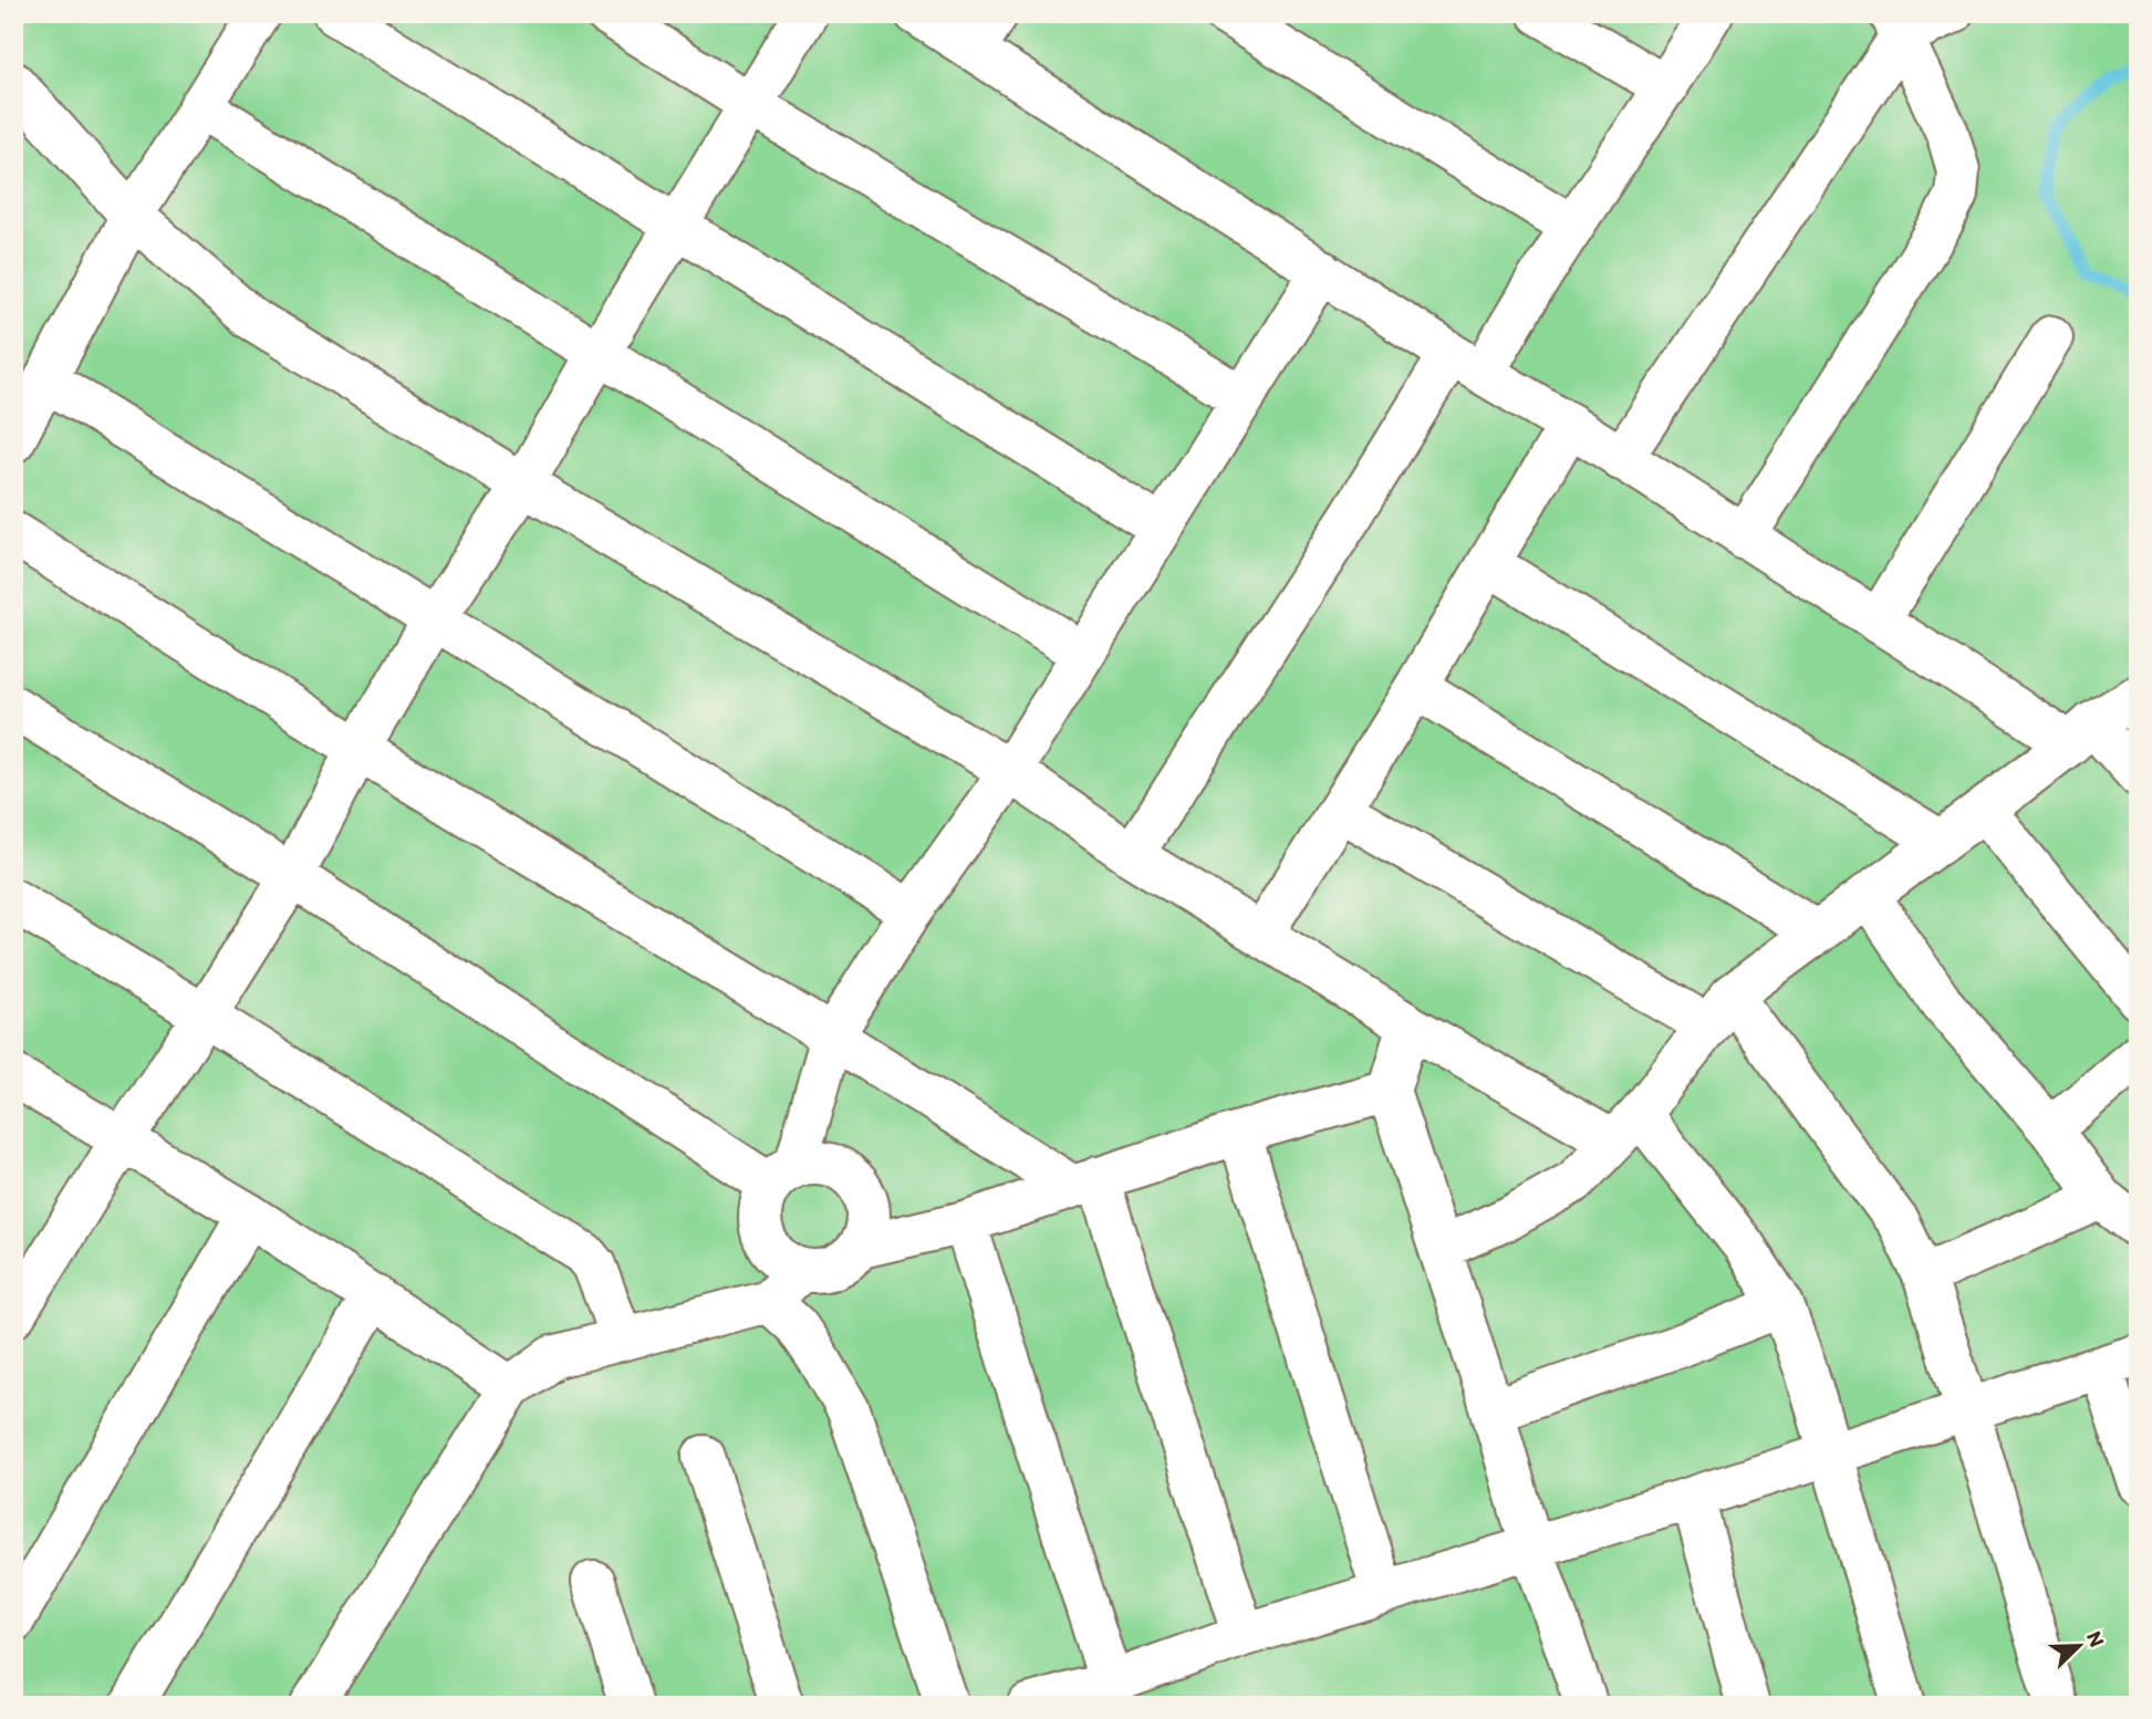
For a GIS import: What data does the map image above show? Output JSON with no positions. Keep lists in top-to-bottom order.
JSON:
{
  "north": "top right"
}
